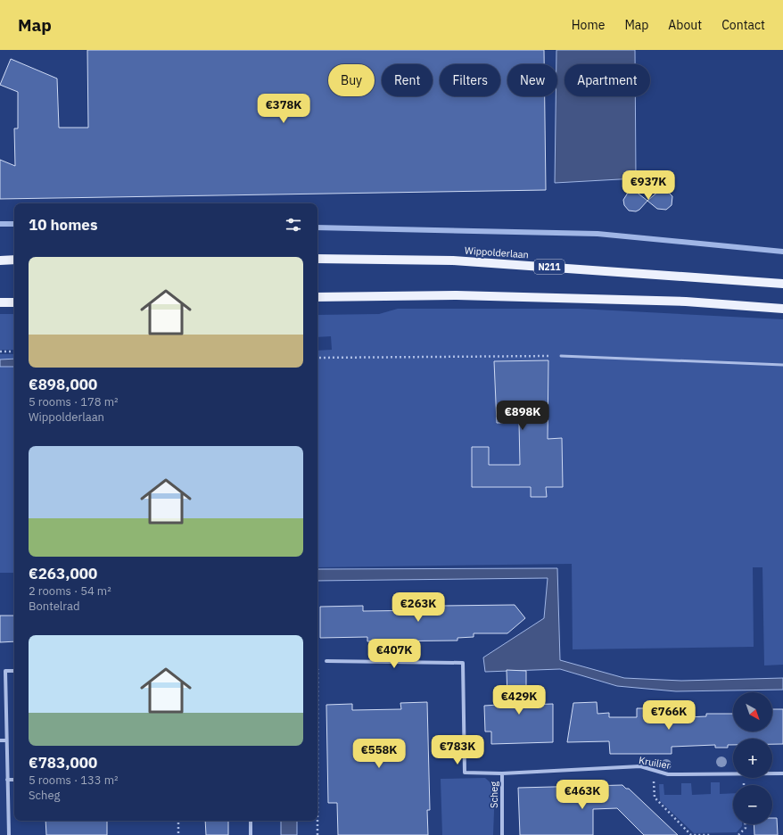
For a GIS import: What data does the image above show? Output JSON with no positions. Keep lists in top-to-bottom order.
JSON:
{
  "streets": {
    "main road": ["Wippolderlaan", "N211"],
    "street": ["Kruilier", "Scheg"]
  },
  "crossings": [
    ["Kruilier", "Scheg"]
  ],
  "north": "bottom right",
  "page": {
    "header": "Map",
    "nav": [
      "Home",
      "Map",
      "About",
      "Contact"
    ],
    "chip": [
      "Buy",
      "Rent",
      "Filters",
      "New",
      "Apartment"
    ],
    "price": [
      "€378K",
      "€937K",
      "€898K",
      "€263K",
      "€407K",
      "€429K",
      "€766K",
      "€783K",
      "€558K",
      "€463K"
    ],
    "heading": "10 homes",
    "list": [
      {
        "name": "€898,000",
        "note": "5 rooms · 178 m² · Wippolderlaan"
      },
      {
        "name": "€263,000",
        "note": "2 rooms · 54 m² · Bontelrad"
      },
      {
        "name": "€783,000",
        "note": "5 rooms · 133 m² · Scheg"
      }
    ],
    "map_buttons": ["+", "−"]
  }
}
